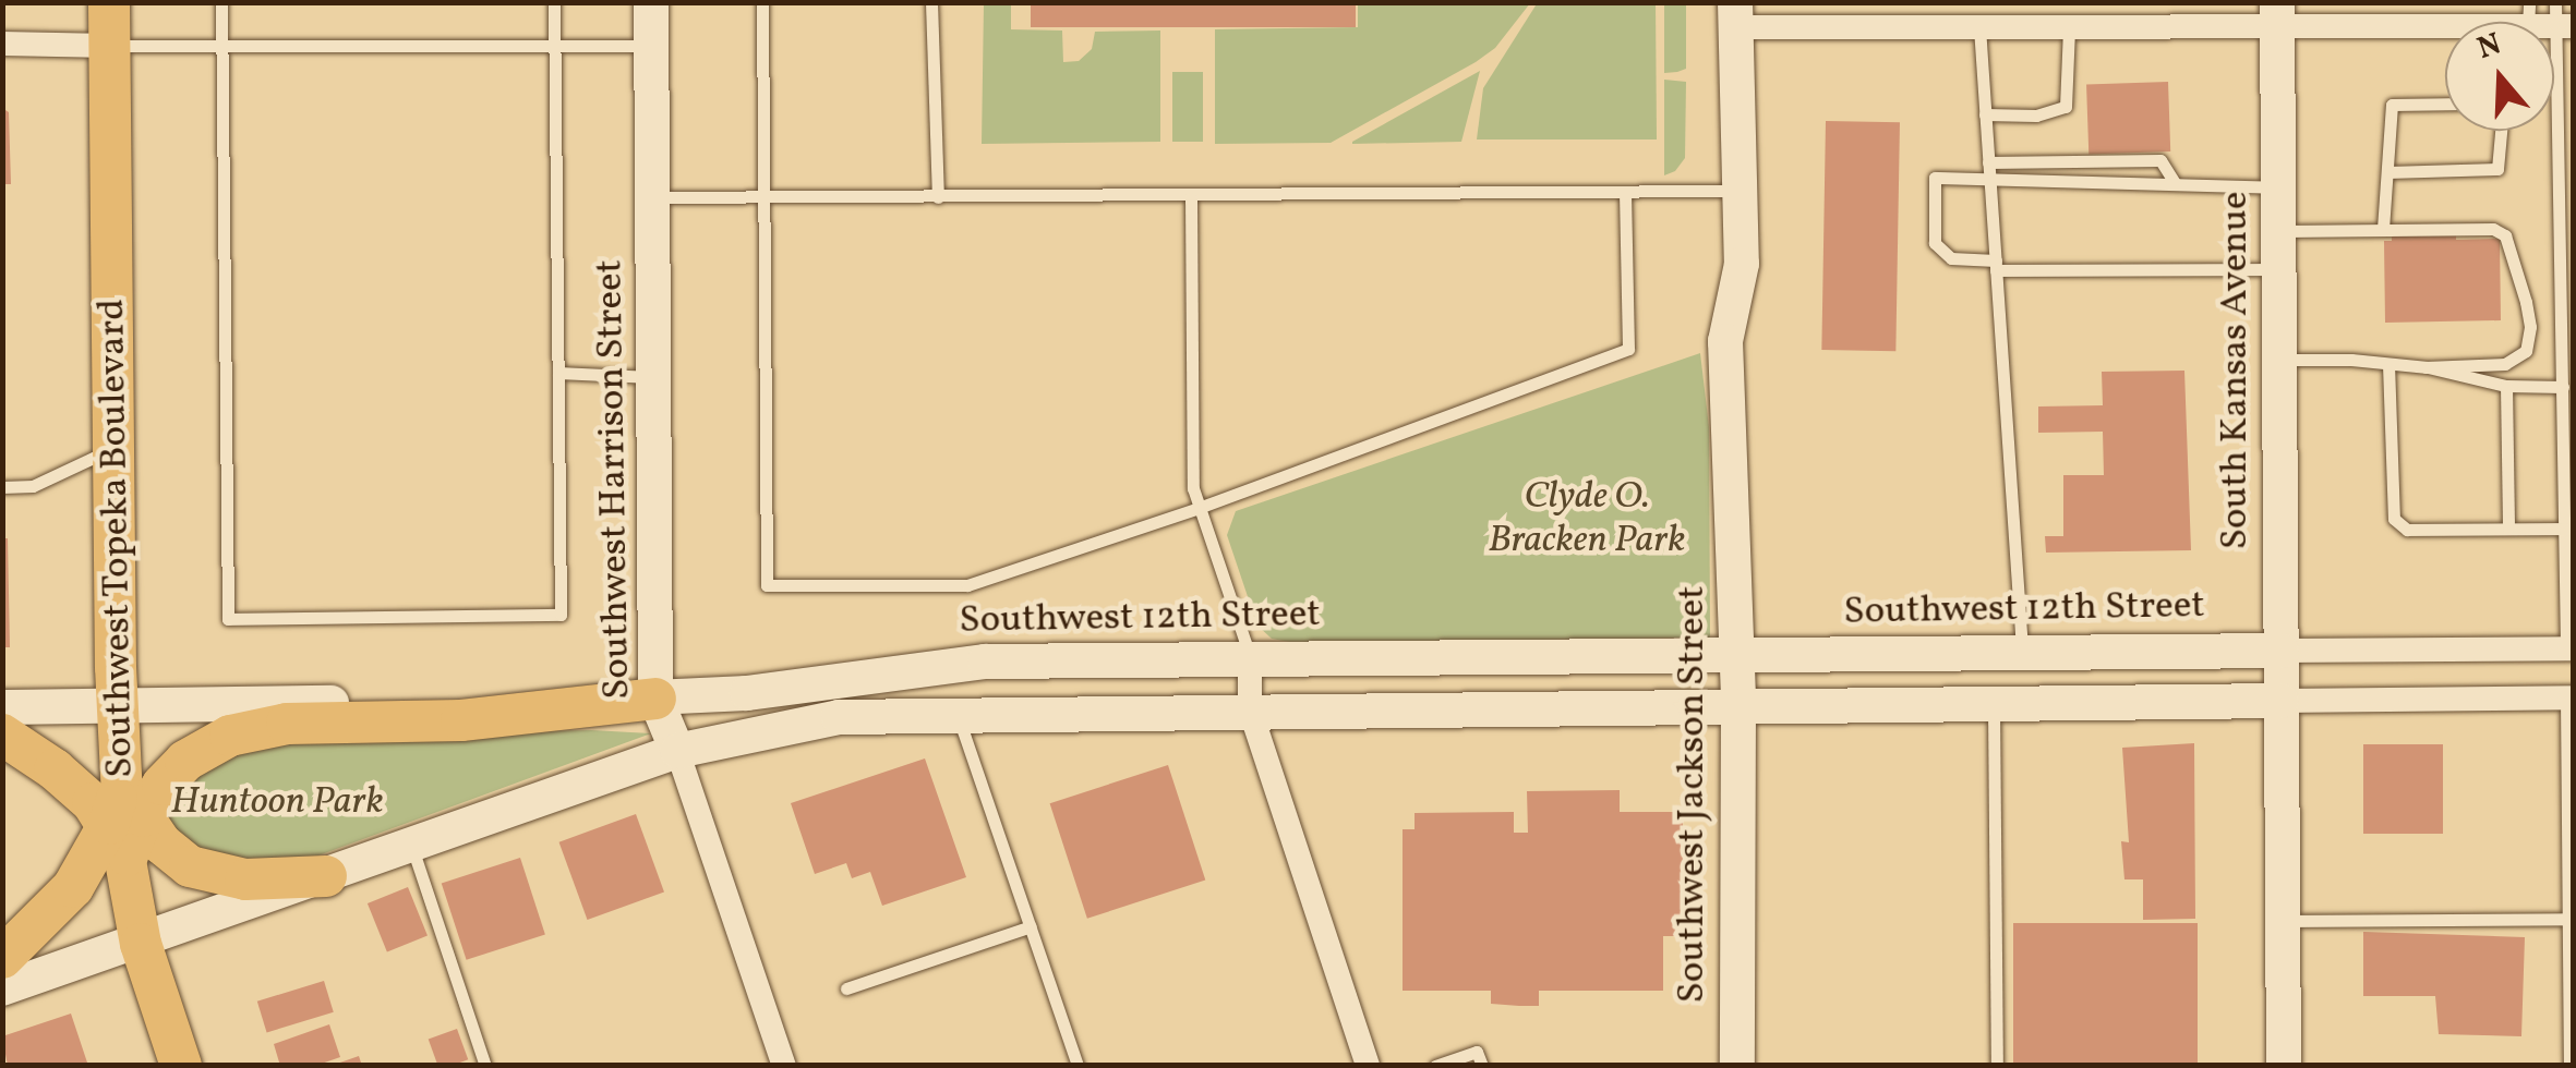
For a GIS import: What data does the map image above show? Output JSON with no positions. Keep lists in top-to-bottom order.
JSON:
{
  "streets": {
    "main road": [
      "South Kansas Avenue",
      "Southwest Harrison Street",
      "Southwest Topeka Boulevard",
      "Southwest 12th Street",
      "Southwest Jackson Street"
    ]
  },
  "crossings": [
    ["South Kansas Avenue", "Southwest 12th Street"],
    ["Southwest Harrison Street", "Southwest 12th Street"],
    ["Southwest Topeka Boulevard", "Southwest 12th Street"],
    ["Southwest 12th Street", "Southwest Jackson Street"]
  ],
  "parks": ["Clyde O. Bracken Park", "Huntoon Park"],
  "north": "top"
}
